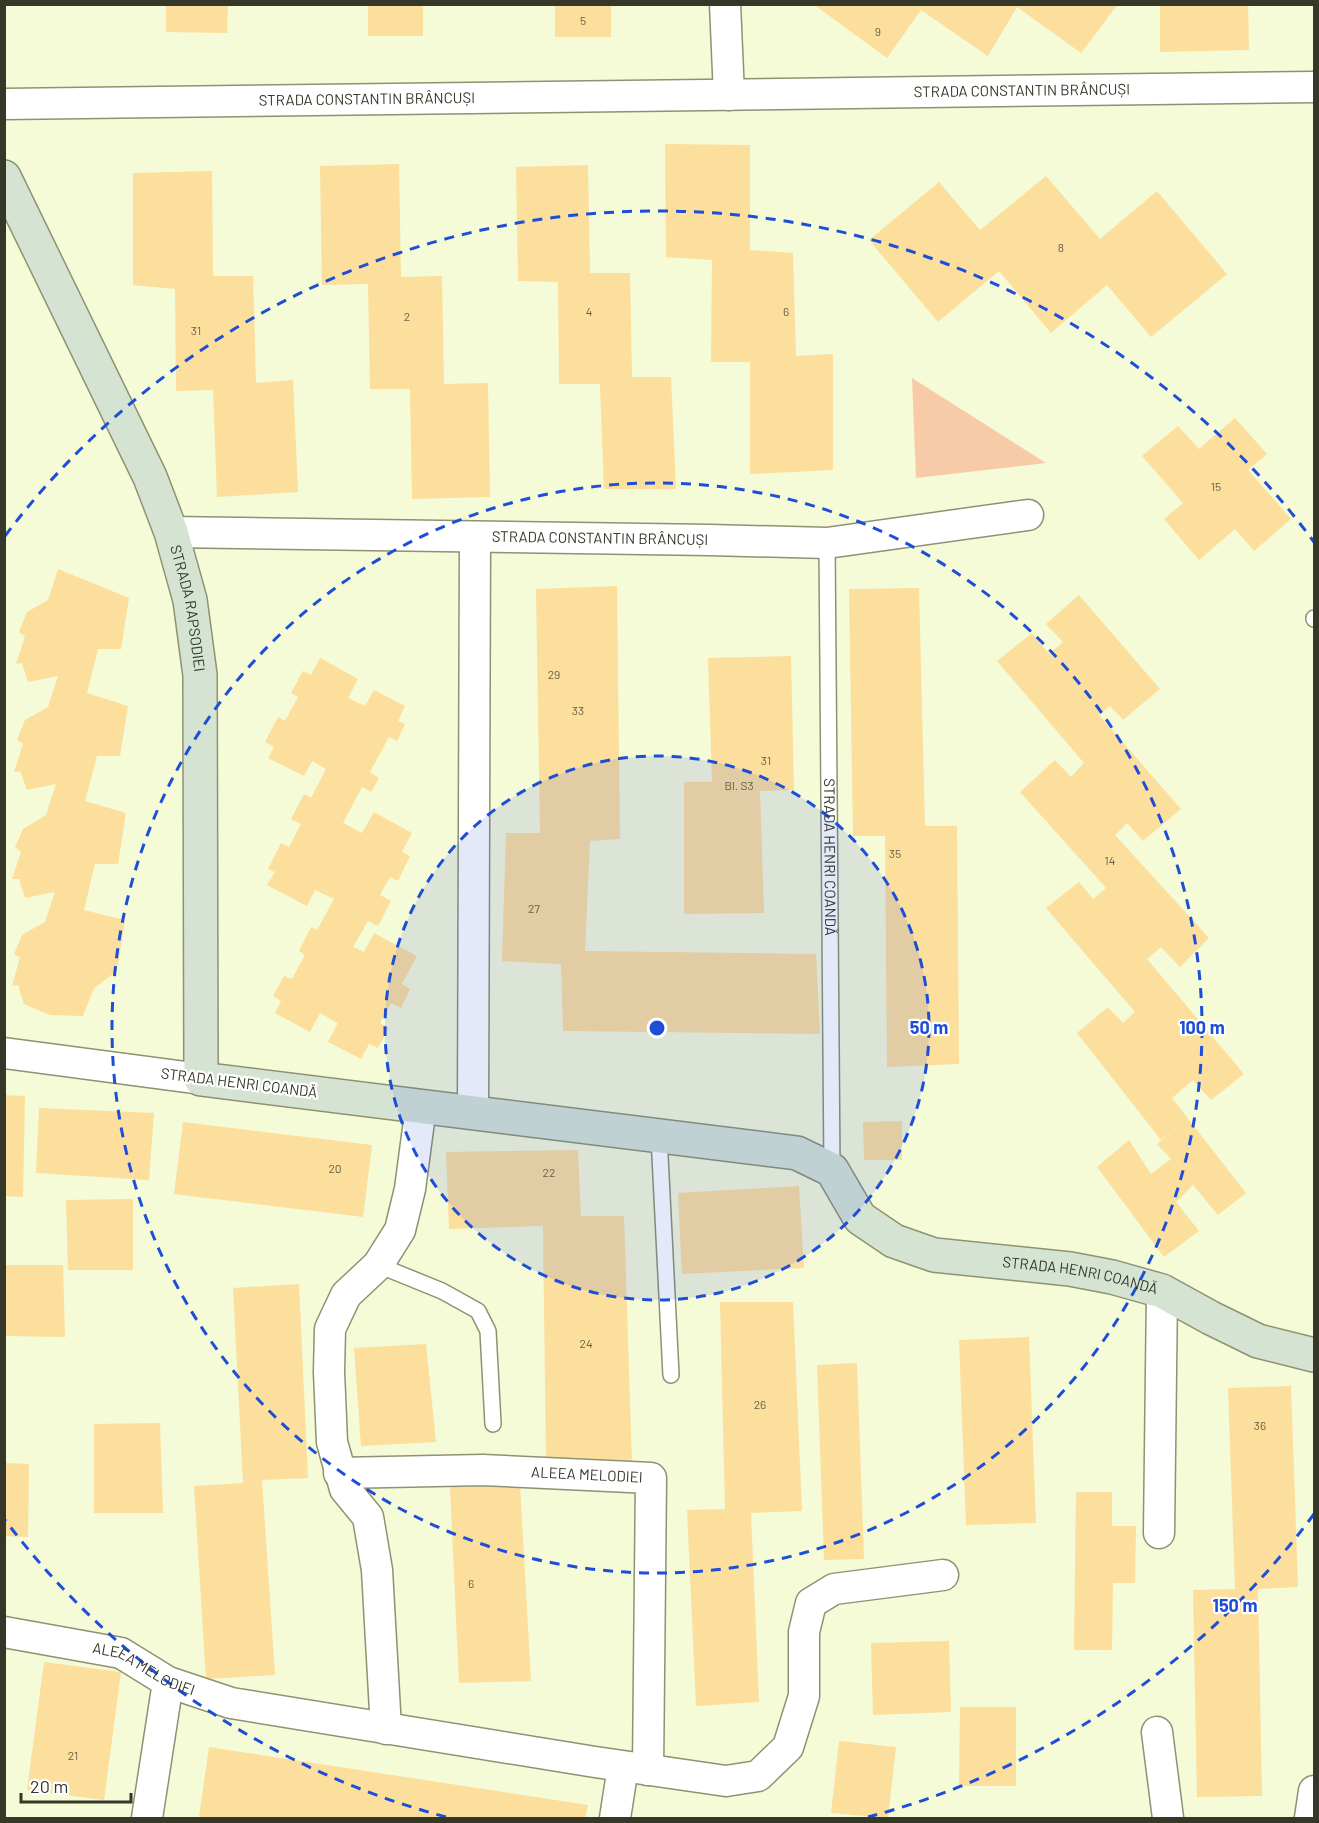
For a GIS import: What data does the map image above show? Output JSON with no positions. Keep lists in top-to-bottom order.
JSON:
{
  "streets": {
    "street": [
      "STRADA CONSTANTIN BRÂNCUȘI",
      "STRADA RAPSODIEI",
      "STRADA HENRI COANDĂ",
      "ALEEA MELODIEI"
    ]
  },
  "crossings": [
    ["STRADA CONSTANTIN BRÂNCUȘI", "STRADA RAPSODIEI"],
    ["STRADA CONSTANTIN BRÂNCUȘI", "STRADA HENRI COANDĂ"],
    ["STRADA RAPSODIEI", "STRADA HENRI COANDĂ"]
  ],
  "house_numbers": [
    "5",
    "9",
    "8",
    "4",
    "6",
    "2",
    "31",
    "15",
    "29",
    "33",
    "31",
    "Bl. S3",
    "35",
    "14",
    "27",
    "20",
    "22",
    "24",
    "26",
    "36",
    "6",
    "21"
  ],
  "scale_bar": "20 m",
  "rings": ["50 m", "100 m", "150 m"]
}
